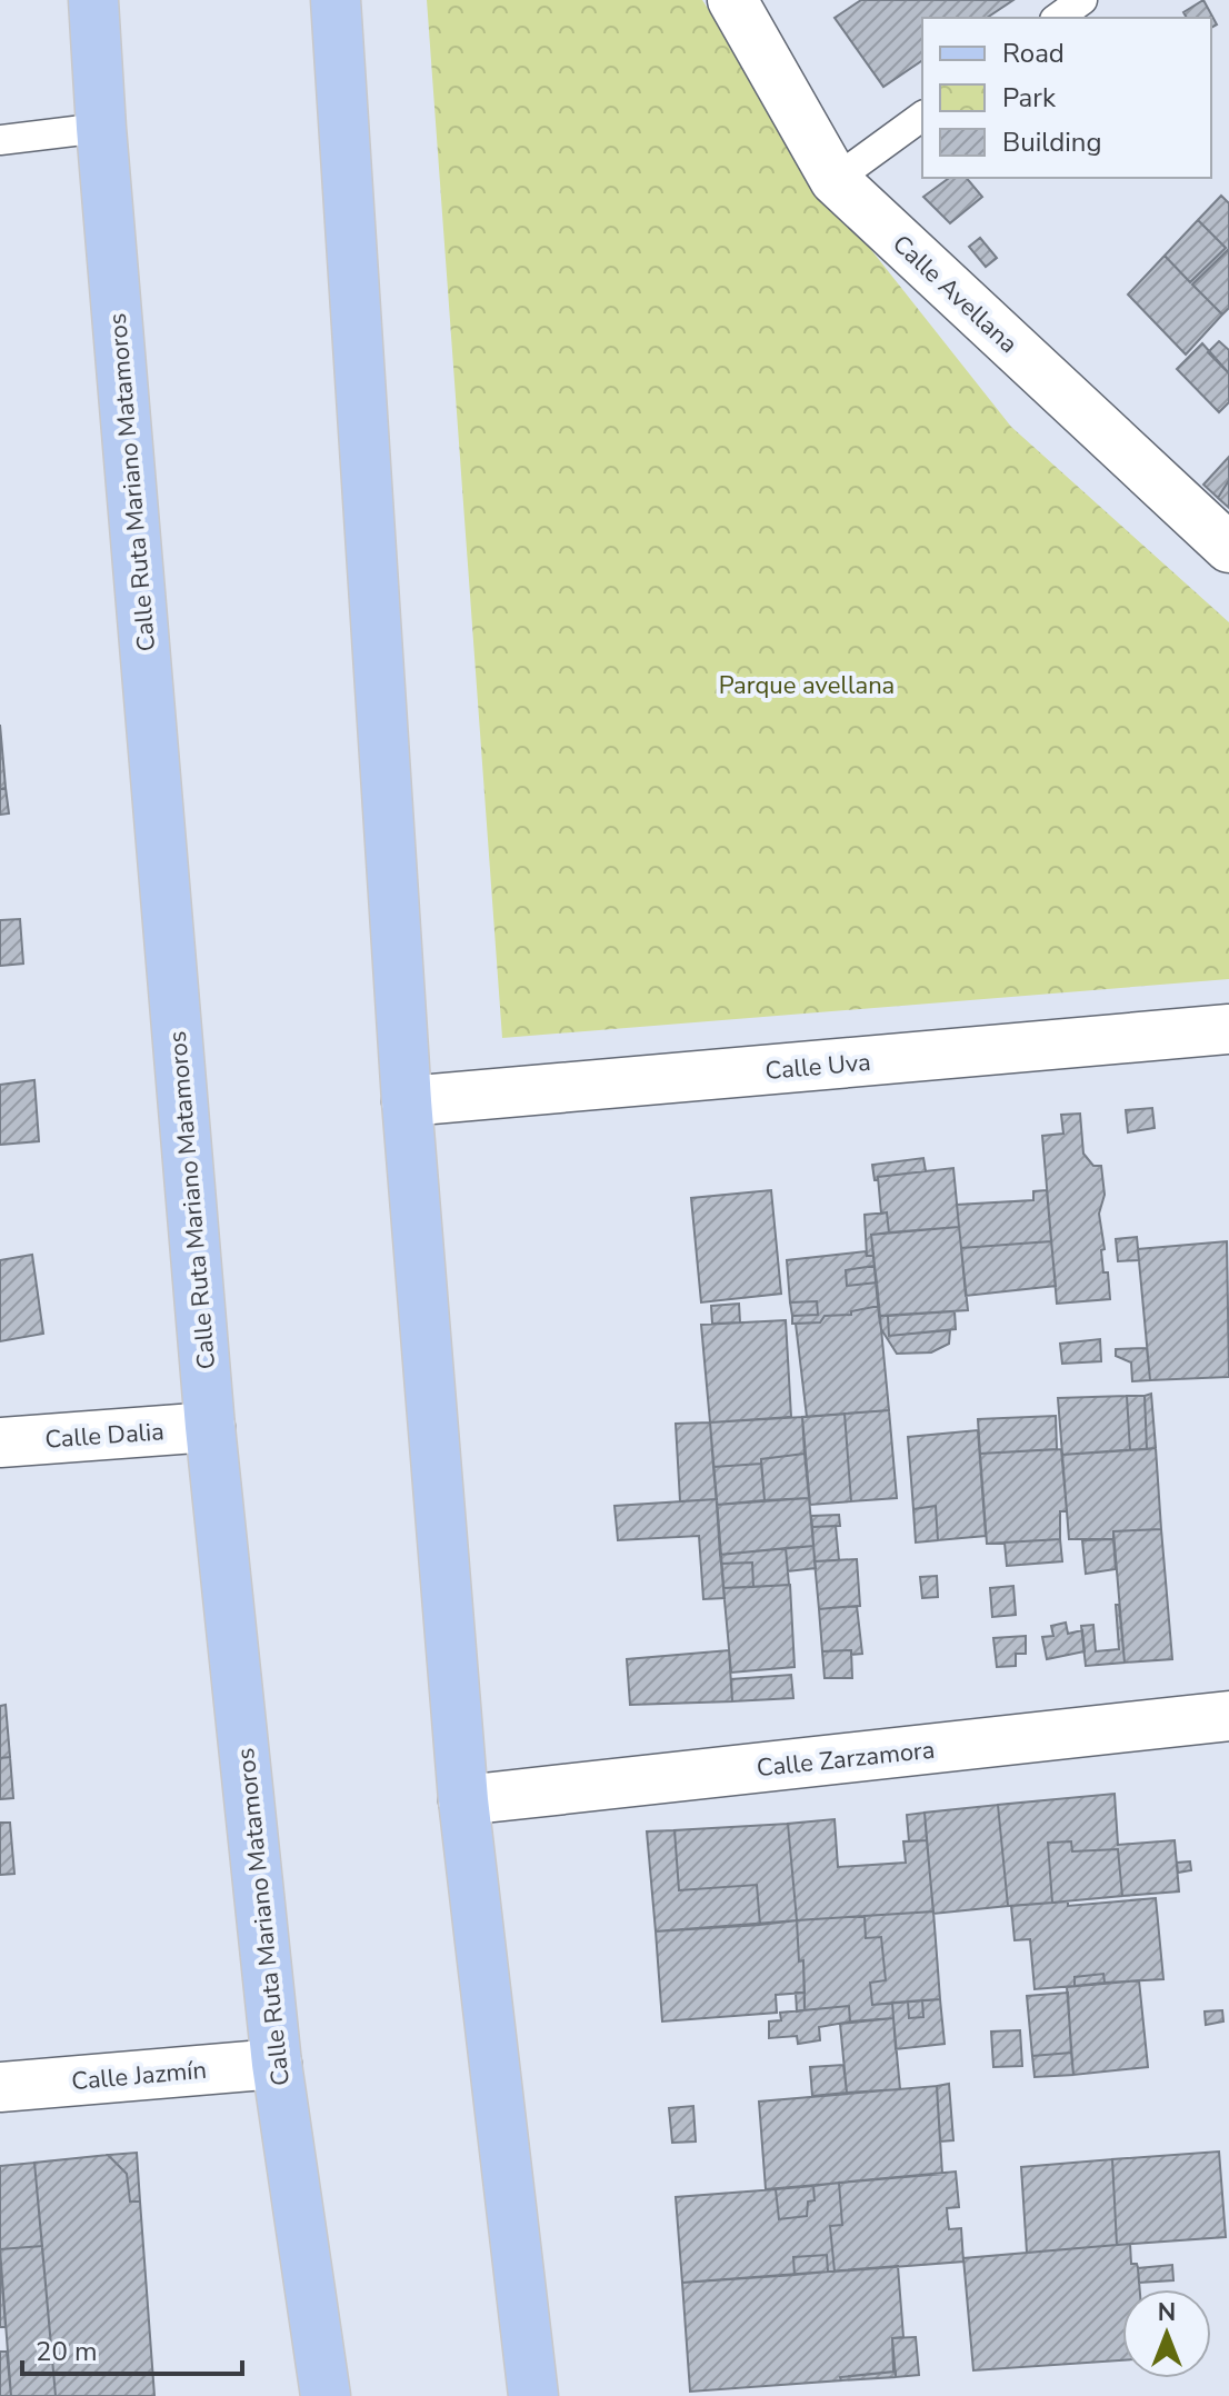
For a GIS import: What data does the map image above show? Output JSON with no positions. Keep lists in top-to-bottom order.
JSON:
{
  "streets": {
    "main road": ["Calle Ruta Mariano Matamoros"],
    "street": [
      "Calle Avellana",
      "Calle Uva",
      "Calle Dalia",
      "Calle Zarzamora",
      "Calle Jazmín"
    ]
  },
  "crossings": [
    ["Calle Ruta Mariano Matamoros", "Calle Dalia"],
    ["Calle Ruta Mariano Matamoros", "Calle Jazmín"]
  ],
  "parks": ["Parque avellana"],
  "legend": ["Road", "Park", "Building"],
  "scale_bar": "20 m",
  "north": "top"
}
